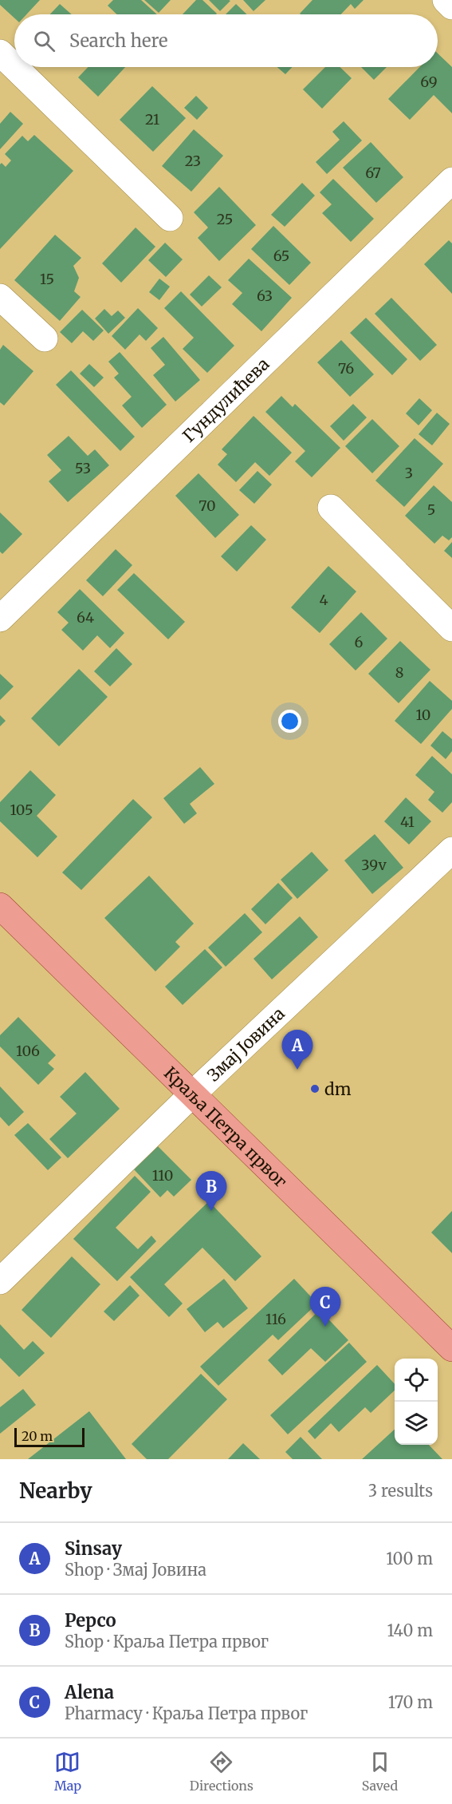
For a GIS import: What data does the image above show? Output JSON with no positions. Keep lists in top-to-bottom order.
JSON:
{
  "streets": {
    "main road": ["Краља Петра првог"],
    "street": ["Гундулићева", "Змај Јовина"]
  },
  "crossings": [
    ["Змај Јовина", "Краља Петра првог"]
  ],
  "places": ["dm"],
  "house_numbers": [
    "69",
    "21",
    "23",
    "67",
    "25",
    "65",
    "15",
    "63",
    "76",
    "53",
    "3",
    "70",
    "5",
    "4",
    "64",
    "6",
    "8",
    "10",
    "105",
    "41",
    "39v",
    "106",
    "110",
    "116"
  ],
  "scale_bar": "20 m",
  "page": {
    "search": "Search here",
    "pins": ["A", "B", "C"],
    "scale": "20 m",
    "heading": ["Nearby", "3 results"],
    "list": [
      {
        "mark": "A",
        "name": "Sinsay",
        "note": "Shop · Змај Јовина",
        "value": "100 m"
      },
      {
        "mark": "B",
        "name": "Pepco",
        "note": "Shop · Краља Петра првог",
        "value": "140 m"
      },
      {
        "mark": "C",
        "name": "Alena",
        "note": "Pharmacy · Краља Петра првог",
        "value": "170 m"
      }
    ],
    "nav": ["Map", "Directions", "Saved"]
  }
}
